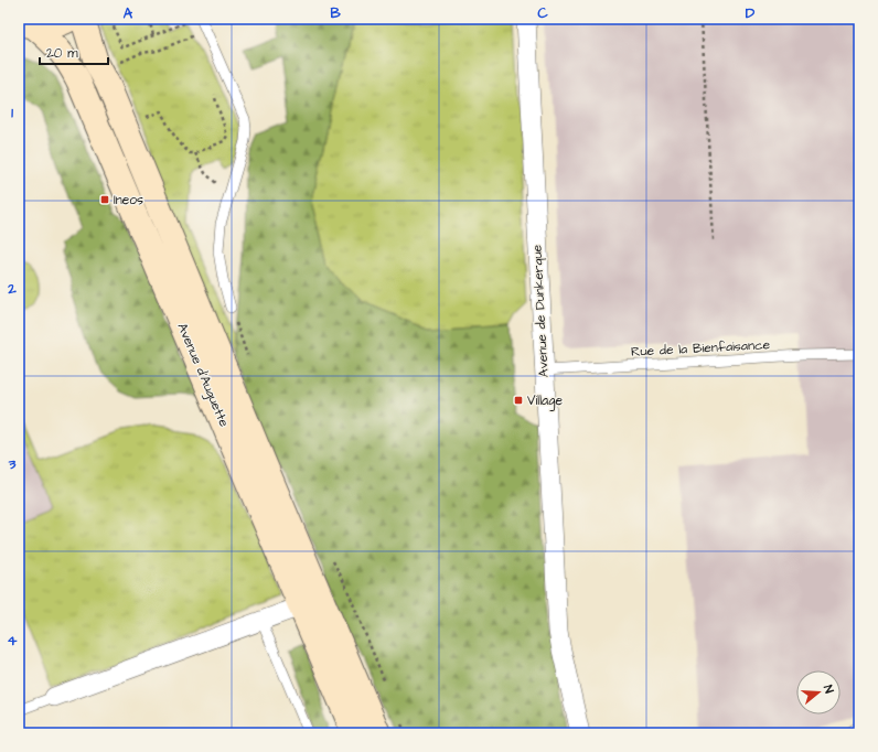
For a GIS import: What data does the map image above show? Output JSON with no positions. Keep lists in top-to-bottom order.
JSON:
{
  "streets": {
    "main road": ["Avenue d'Auguette"],
    "street": ["Avenue de Dunkerque"],
    "lane": ["Rue de la Bienfaisance"]
  },
  "crossings": [
    ["Avenue de Dunkerque", "Rue de la Bienfaisance"]
  ],
  "places": {
    "transit": ["Ineos", "Village"]
  },
  "scale_bar": "20 m",
  "north": "right",
  "grid": {
    "columns": [
      "A",
      "B",
      "C",
      "D"
    ],
    "rows": [
      "1",
      "2",
      "3",
      "4"
    ]
  }
}
